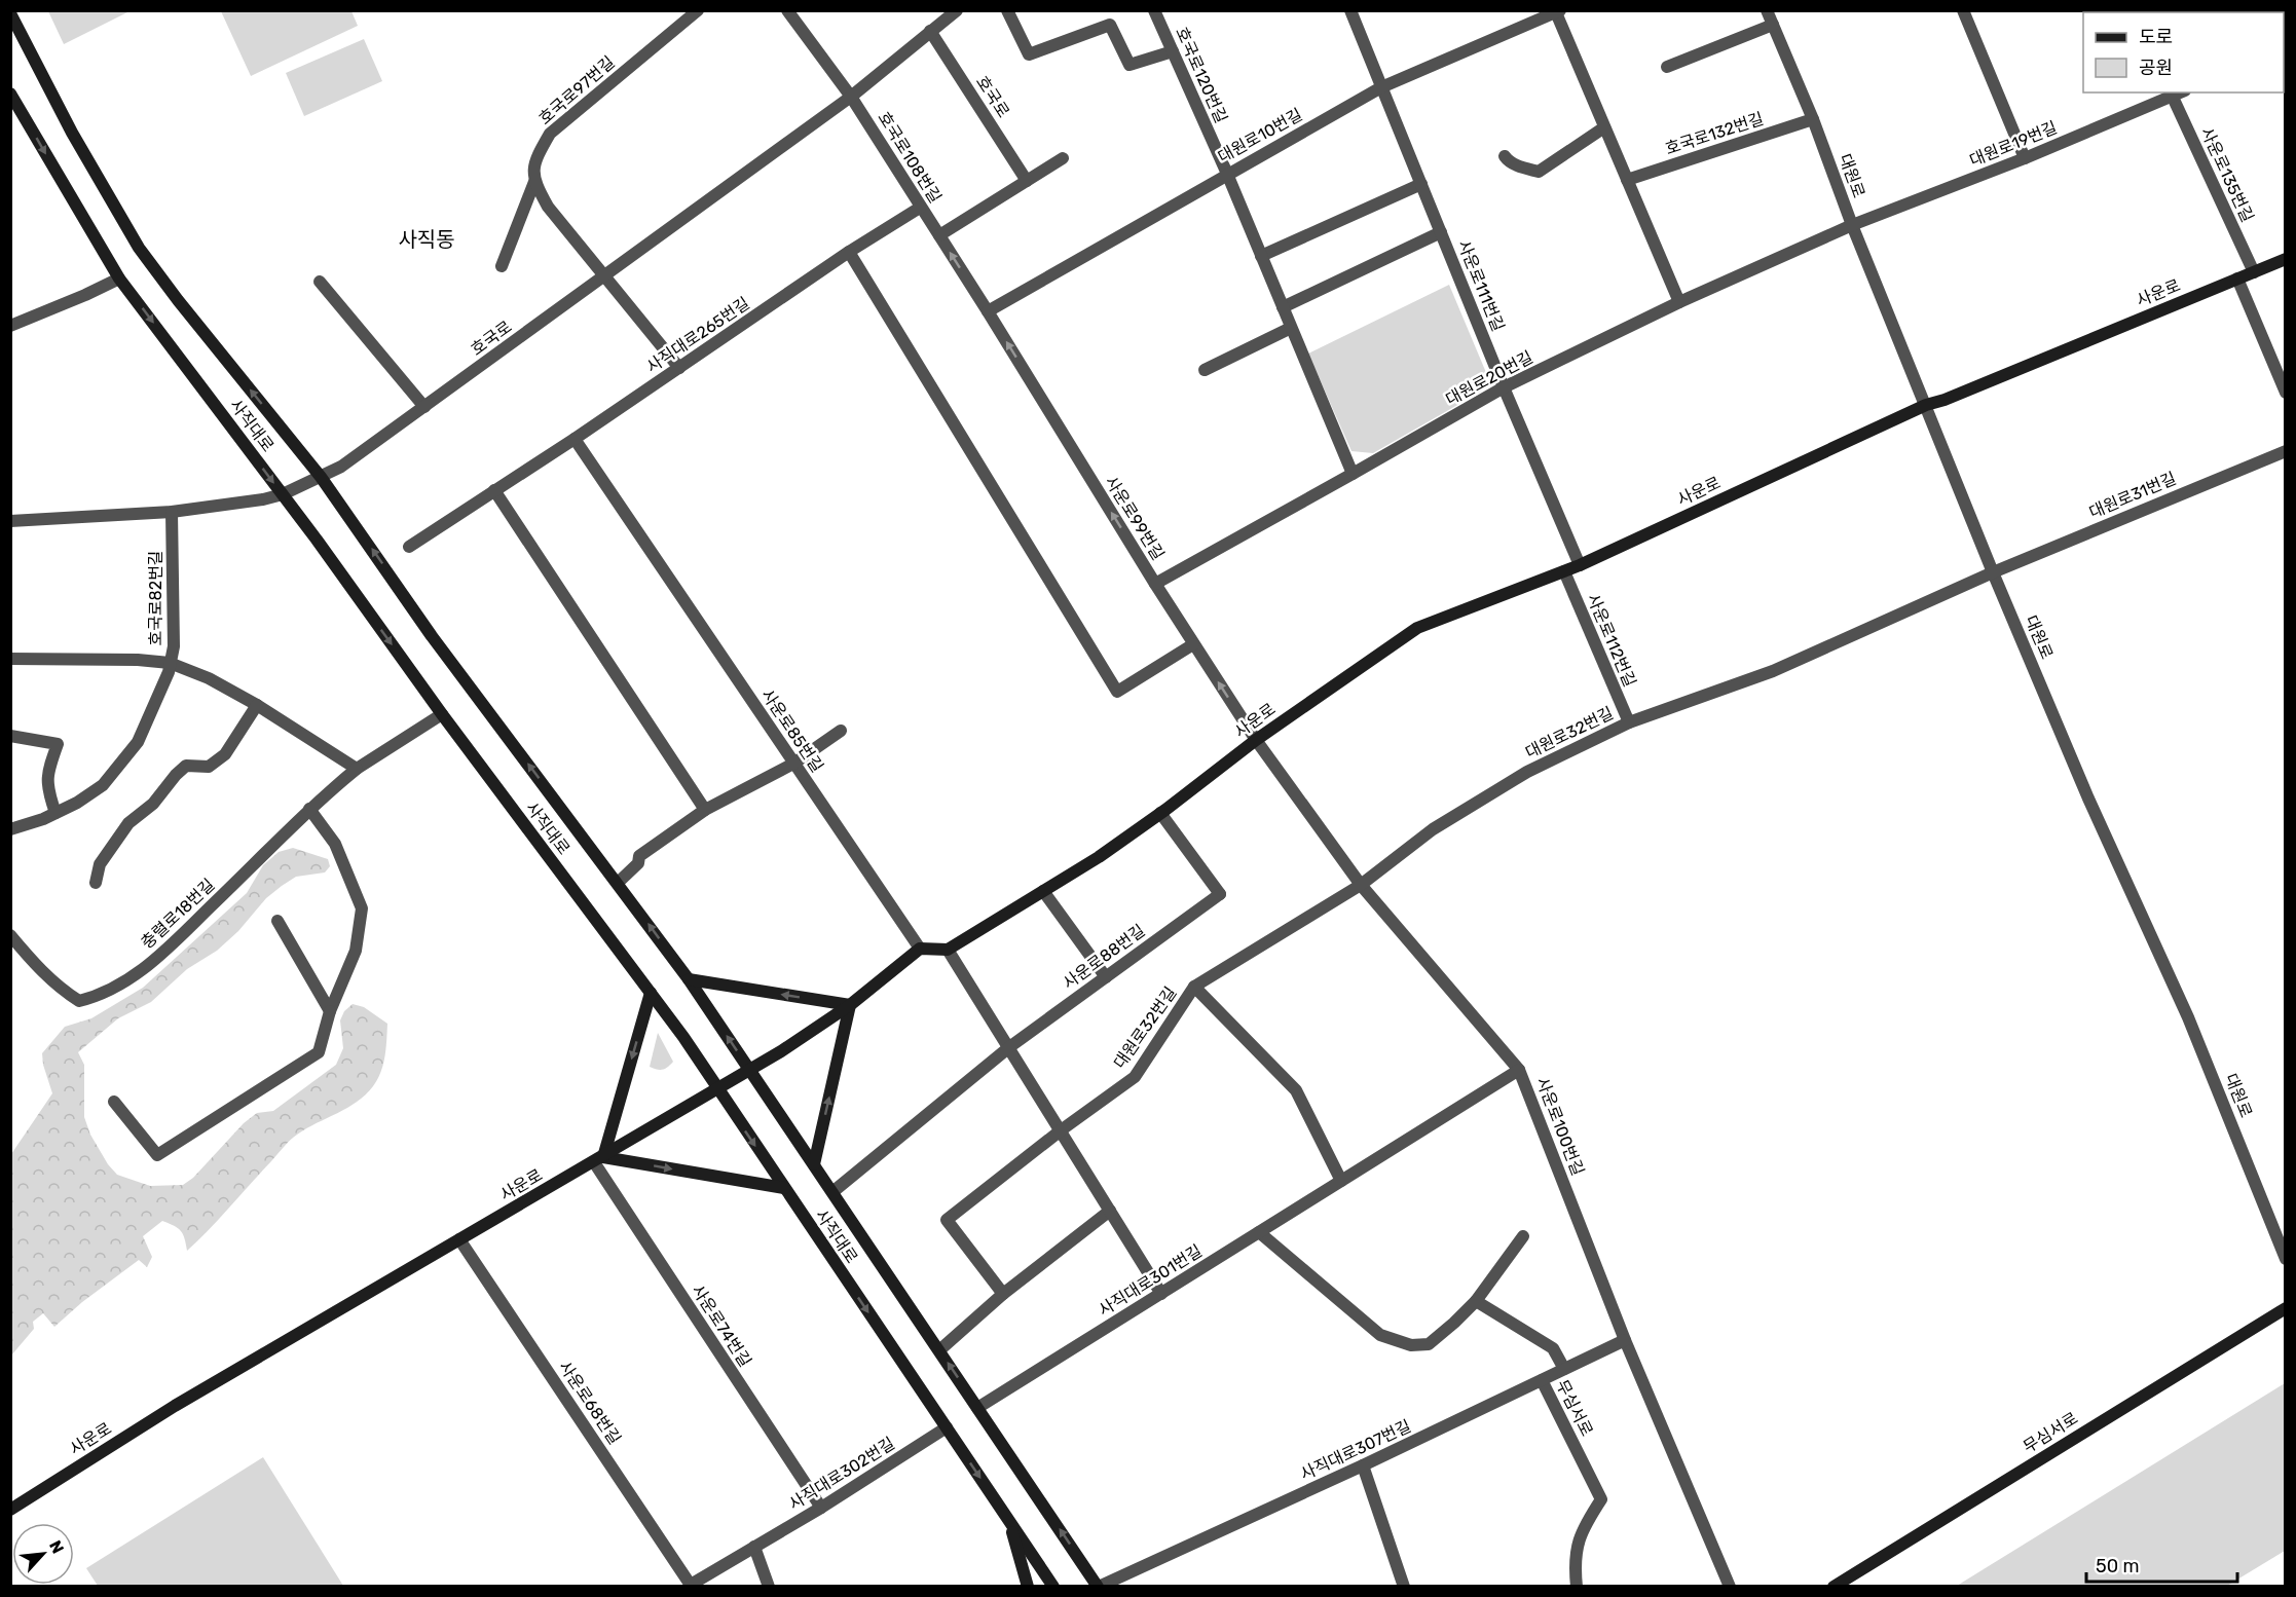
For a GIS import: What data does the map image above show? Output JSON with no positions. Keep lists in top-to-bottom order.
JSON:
{
  "streets": {
    "street": [
      "호국로120번길",
      "호국로97번길",
      "호국로",
      "호국로132번길",
      "대원로10번길",
      "대원로19번길",
      "호국로108번길",
      "사운로135번길",
      "대원로",
      "사운로111번길",
      "사운로",
      "사직대로265번길",
      "대원로20번길",
      "사직대로",
      "대원로31번길",
      "사운로99번길",
      "호국로82번길",
      "사운로112번길",
      "사운로85번길",
      "대원로32번길",
      "충렬로18번길",
      "사운로88번길",
      "사운로100번길",
      "사직대로301번길",
      "사운로74번길",
      "사운로68번길",
      "무심서로",
      "사직대로307번길",
      "사직대로302번길"
    ]
  },
  "crossings": [
    ["호국로120번길", "대원로10번길"],
    ["호국로120번길", "대원로20번길"],
    ["호국로", "호국로108번길"],
    ["호국로", "사직대로"],
    ["호국로", "호국로82번길"],
    ["호국로132번길", "대원로"],
    ["대원로10번길", "호국로108번길"],
    ["대원로10번길", "사운로111번길"],
    ["대원로10번길", "사운로99번길"],
    ["대원로19번길", "사운로135번길"],
    ["대원로19번길", "대원로"],
    ["대원로19번길", "대원로20번길"],
    ["호국로108번길", "사직대로265번길"],
    ["호국로108번길", "사운로99번길"],
    ["사운로135번길", "사운로"],
    ["대원로", "사운로"],
    ["대원로", "대원로20번길"],
    ["대원로", "대원로31번길"],
    ["대원로", "대원로32번길"],
    ["사운로111번길", "사운로"],
    ["사운로111번길", "대원로20번길"],
    ["사운로", "사직대로"],
    ["사운로", "사운로99번길"],
    ["사운로", "사운로112번길"],
    ["사운로", "사운로85번길"],
    ["사운로", "사운로88번길"],
    ["사운로", "사운로100번길"],
    ["사운로", "사운로74번길"],
    ["사운로", "사운로68번길"],
    ["사직대로265번길", "사운로85번길"],
    ["대원로20번길", "사운로99번길"],
    ["사직대로", "충렬로18번길"],
    ["사직대로", "사운로88번길"],
    ["사직대로", "사직대로301번길"],
    ["사직대로", "사직대로307번길"],
    ["사직대로", "사직대로302번길"],
    ["대원로31번길", "대원로32번길"],
    ["사운로99번길", "사운로100번길"],
    ["사운로112번길", "대원로32번길"],
    ["대원로32번길", "사운로100번길"],
    ["대원로32번길", "사직대로301번길"],
    ["사운로100번길", "사직대로301번길"],
    ["사운로100번길", "사직대로307번길"],
    ["사운로74번길", "사직대로302번길"],
    ["사운로68번길", "사직대로302번길"],
    ["무심서로", "사직대로307번길"]
  ],
  "one_way": ["사운로99번길"],
  "districts": ["사직동"],
  "legend": ["도로", "공원"],
  "scale_bar": "50 m",
  "north": "top right"
}
